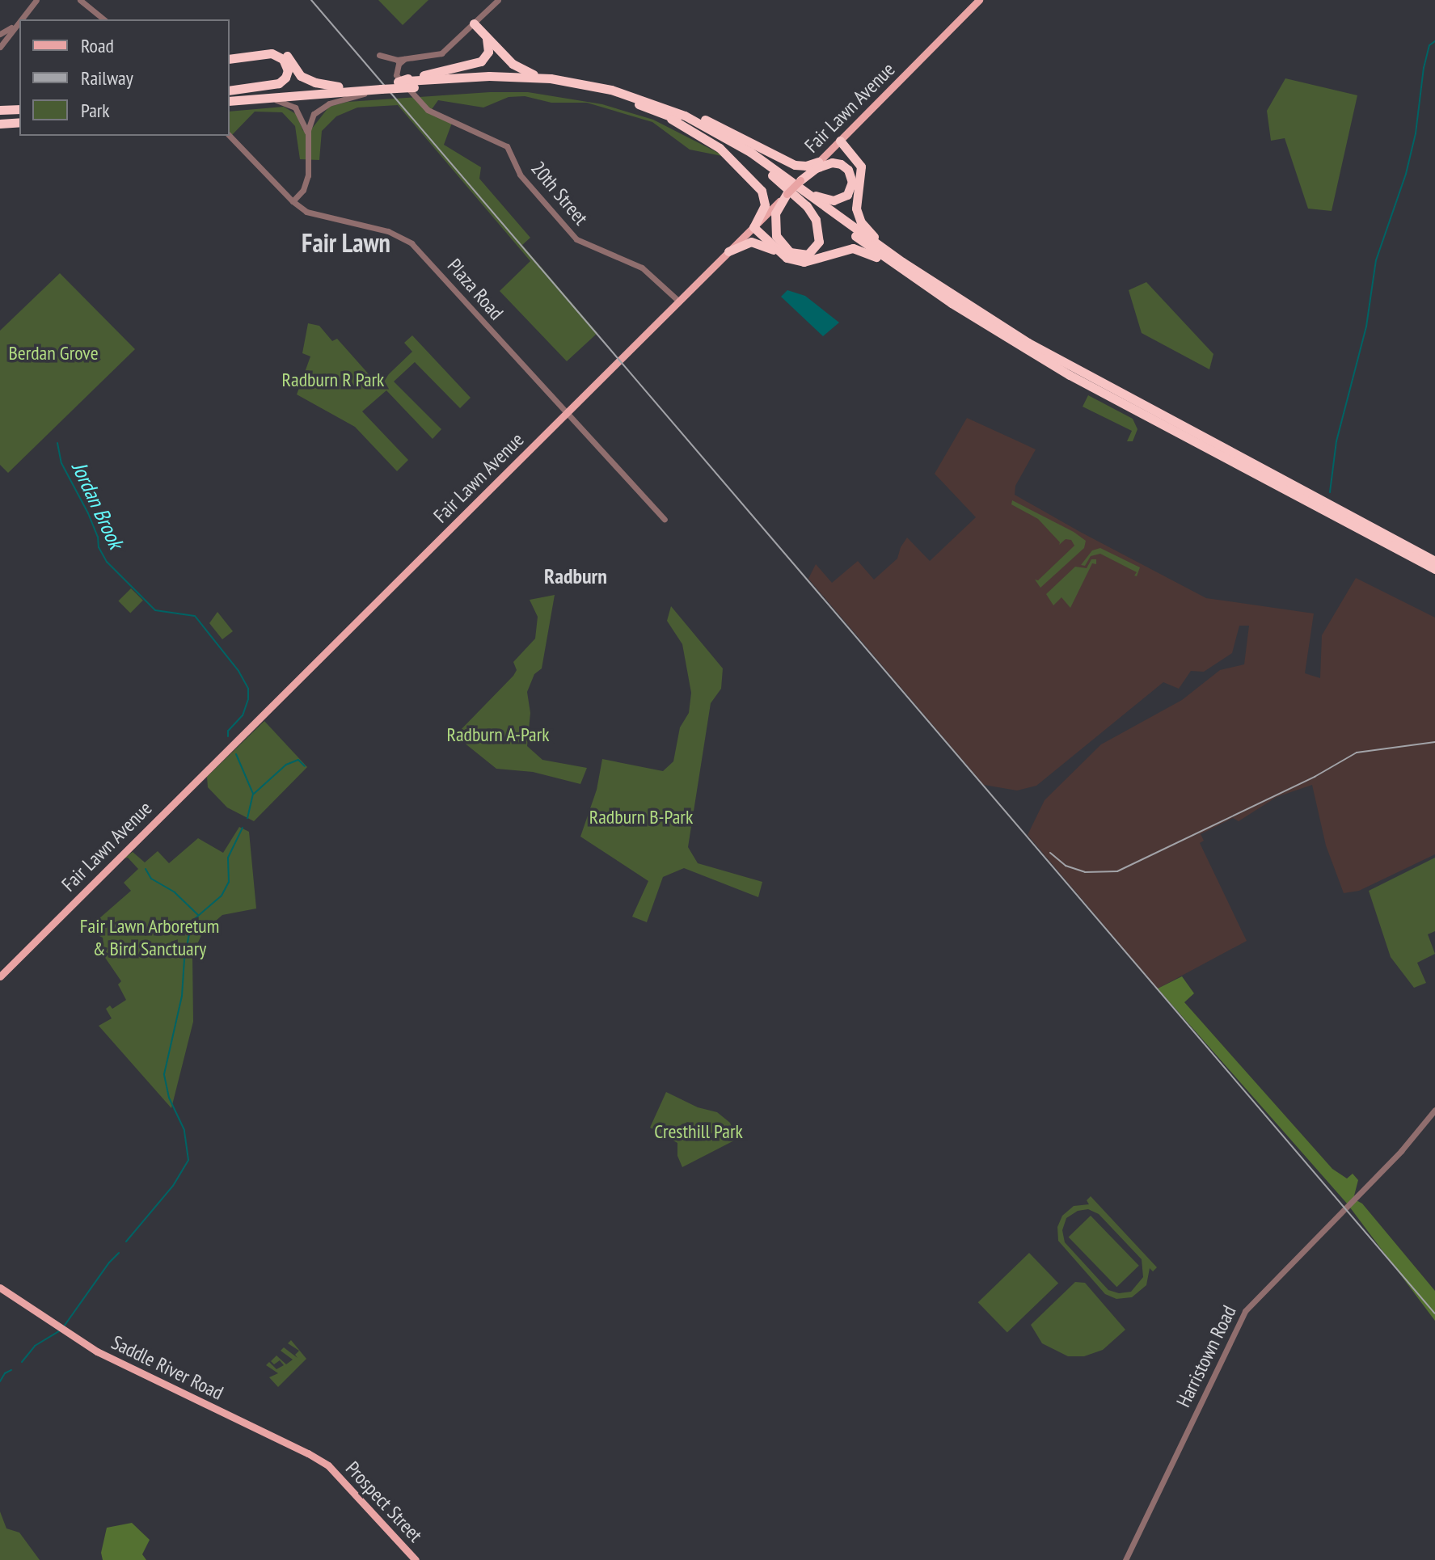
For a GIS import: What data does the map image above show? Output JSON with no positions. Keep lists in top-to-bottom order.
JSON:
{
  "streets": {
    "main road": ["Fair Lawn Avenue", "Saddle River Road", "Prospect Street"],
    "street": ["20th Street", "Plaza Road", "Harristown Road"]
  },
  "crossings": [
    ["Fair Lawn Avenue", "20th Street"],
    ["Fair Lawn Avenue", "Plaza Road"],
    ["Saddle River Road", "Prospect Street"]
  ],
  "districts": ["Fair Lawn", "Radburn"],
  "water": ["Jordan Brook"],
  "parks": [
    "Berdan Grove",
    "Radburn R Park",
    "Radburn A-Park",
    "Radburn B-Park",
    "Fair Lawn Arboretum & Bird Sanctuary",
    "Cresthill Park"
  ],
  "legend": ["Road", "Railway", "Park"]
}
